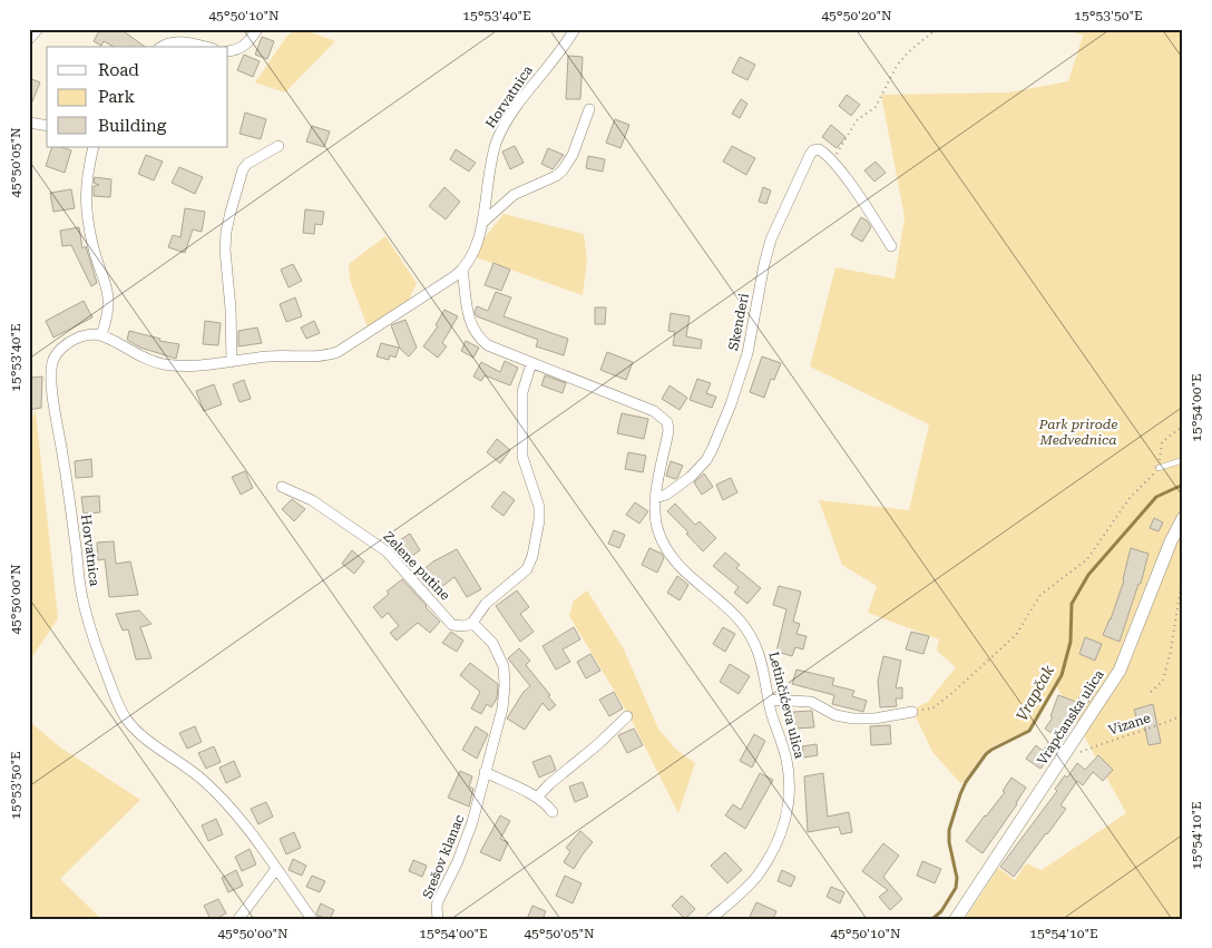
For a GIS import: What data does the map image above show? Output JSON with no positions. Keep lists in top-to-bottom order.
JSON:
{
  "streets": {
    "street": [
      "Horvatnica",
      "Skenderi",
      "Zelene putine",
      "Letinčićeva ulica",
      "Vrapčanska ulica",
      "Srešov klanac"
    ],
    "path": ["Vizane"]
  },
  "crossings": [
    ["Horvatnica", "Letinčićeva ulica"],
    ["Skenderi", "Letinčićeva ulica"],
    ["Zelene putine", "Srešov klanac"]
  ],
  "water": ["Vrapčak"],
  "parks": ["Park prirode Medvednica"],
  "legend": ["Road", "Park", "Building"],
  "coordinates": [
    "45°50'10\"N",
    "15°53'40\"E",
    "45°50'20\"N",
    "15°53'50\"E",
    "45°50'05\"N",
    "15°54'00\"E",
    "45°50'00\"N",
    "15°54'10\"E"
  ]
}
